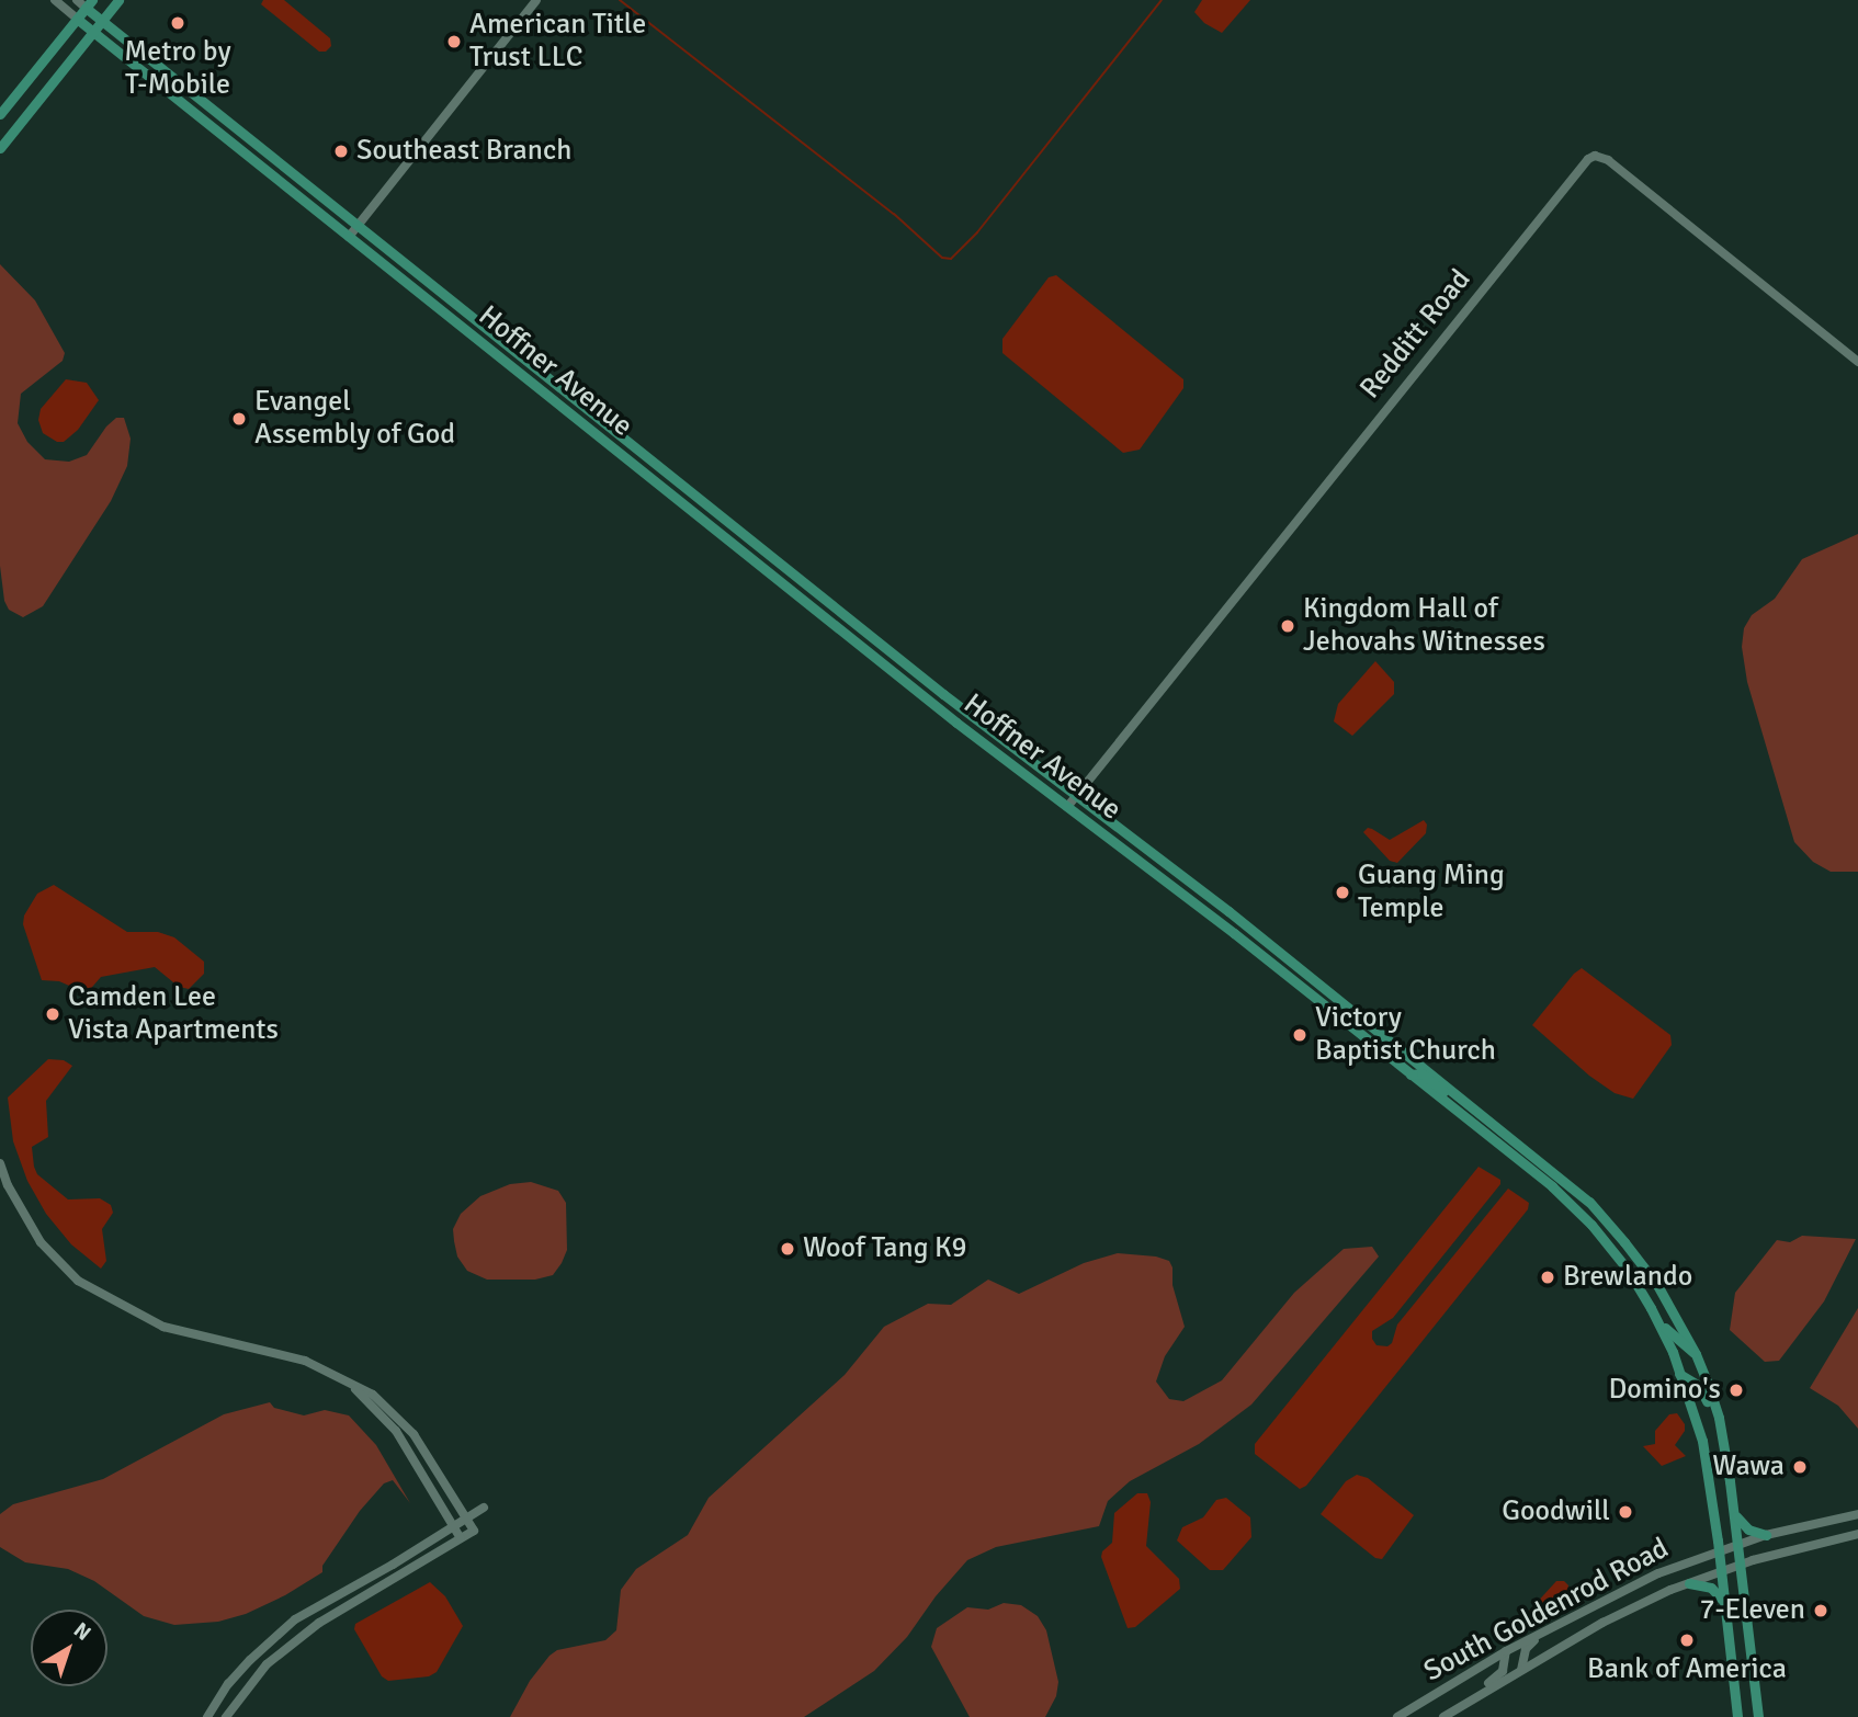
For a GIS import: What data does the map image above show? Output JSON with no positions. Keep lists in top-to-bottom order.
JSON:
{
  "streets": {
    "main road": ["Hoffner Avenue"],
    "street": ["Redditt Road", "South Goldenrod Road"]
  },
  "crossings": [
    ["Redditt Road", "Hoffner Avenue"],
    ["Hoffner Avenue", "South Goldenrod Road"]
  ],
  "places": [
    "Metro by T-Mobile",
    "American Title Trust LLC",
    "Southeast Branch",
    "Evangel Assembly of God",
    "Kingdom Hall of Jehovahs Witnesses",
    "Guang Ming Temple",
    "Camden Lee Vista Apartments",
    "Victory Baptist Church",
    "Woof Tang K9",
    "Brewlando",
    "Domino's",
    "Wawa",
    "Goodwill",
    "7-Eleven",
    "Bank of America"
  ],
  "north": "top right"
}
